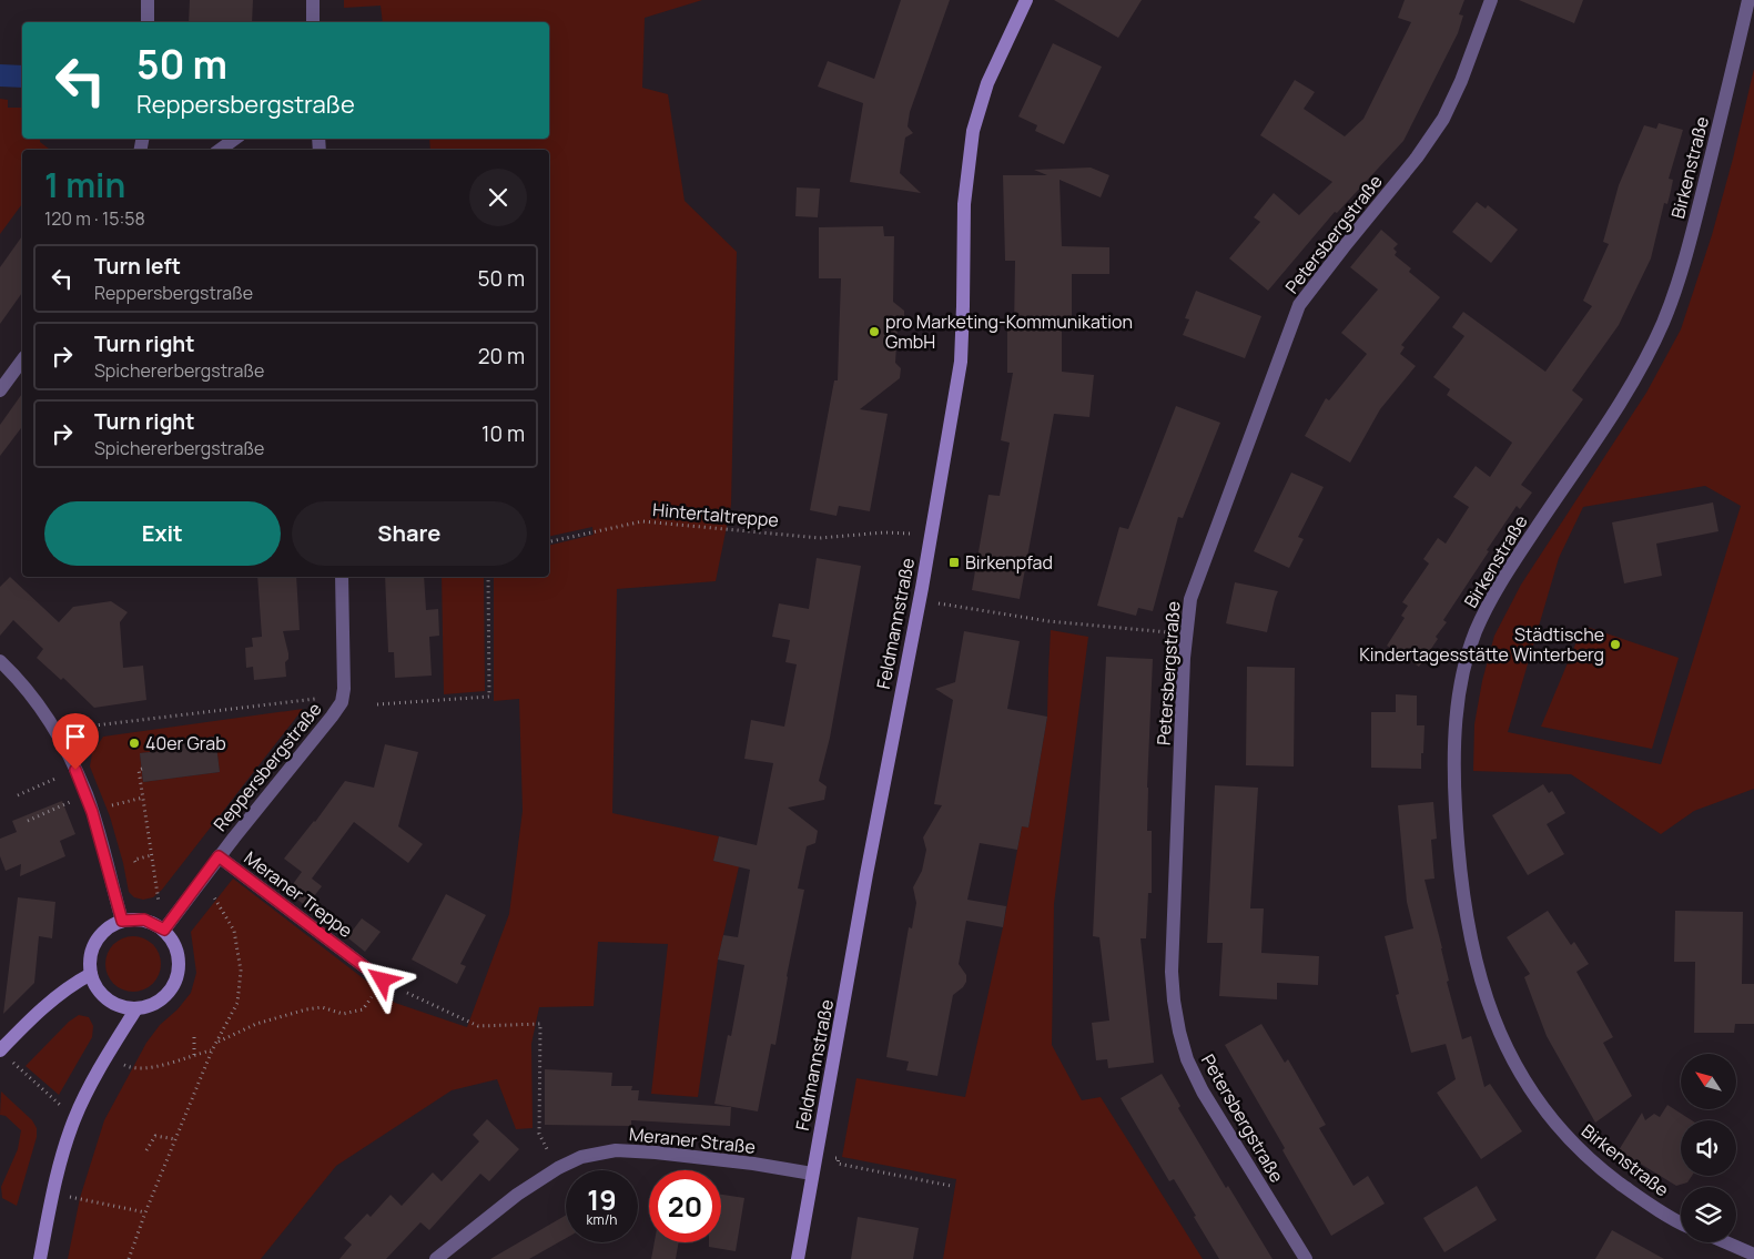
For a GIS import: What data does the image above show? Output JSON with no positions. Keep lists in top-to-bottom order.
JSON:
{
  "streets": {
    "street": [
      "Birkenstraße",
      "Petersbergstraße",
      "Feldmannstraße",
      "Reppersbergstraße",
      "Meraner Treppe",
      "Meraner Straße"
    ],
    "path": ["Hintertaltreppe"]
  },
  "crossings": [
    ["Feldmannstraße", "Meraner Straße"],
    ["Reppersbergstraße", "Meraner Treppe"]
  ],
  "places": {
    "other": ["pro Marketing-Kommunikation GmbH", "Städtische Kindertagesstätte Winterberg", "40er Grab"],
    "transit": ["Birkenpfad"]
  },
  "north": "top left",
  "page": {
    "turn": ["50 m", "Reppersbergstraße"],
    "heading": ["1 min", "120 m · 15:58"],
    "list": [
      {
        "name": "Turn left",
        "note": "Reppersbergstraße",
        "value": "50 m"
      },
      {
        "name": "Turn right",
        "note": "Spichererbergstraße",
        "value": "20 m"
      },
      {
        "name": "Turn right",
        "note": "Spichererbergstraße",
        "value": "10 m"
      }
    ],
    "buttons": ["Exit", "Share"],
    "speed": "19 km/h",
    "limit": "20"
  }
}
